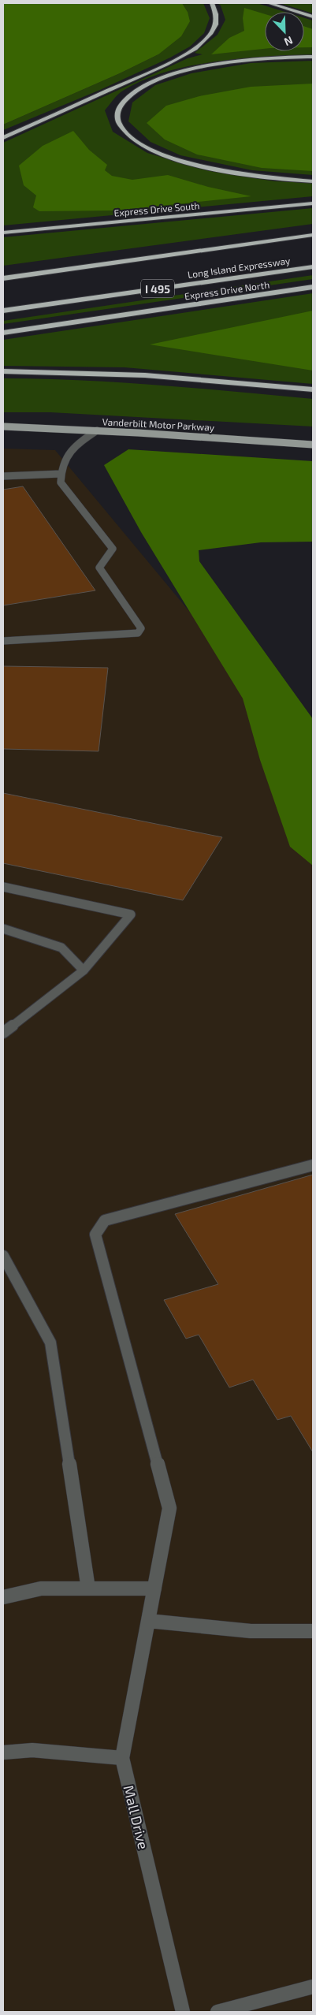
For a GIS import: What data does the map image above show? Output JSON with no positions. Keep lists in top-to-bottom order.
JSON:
{
  "streets": {
    "highway": [
      "Express Drive South",
      "Long Island Expressway",
      "I 495",
      "Express Drive North"
    ],
    "main road": ["Vanderbilt Motor Parkway"],
    "street": ["Mall Drive"]
  },
  "north": "bottom right"
}
